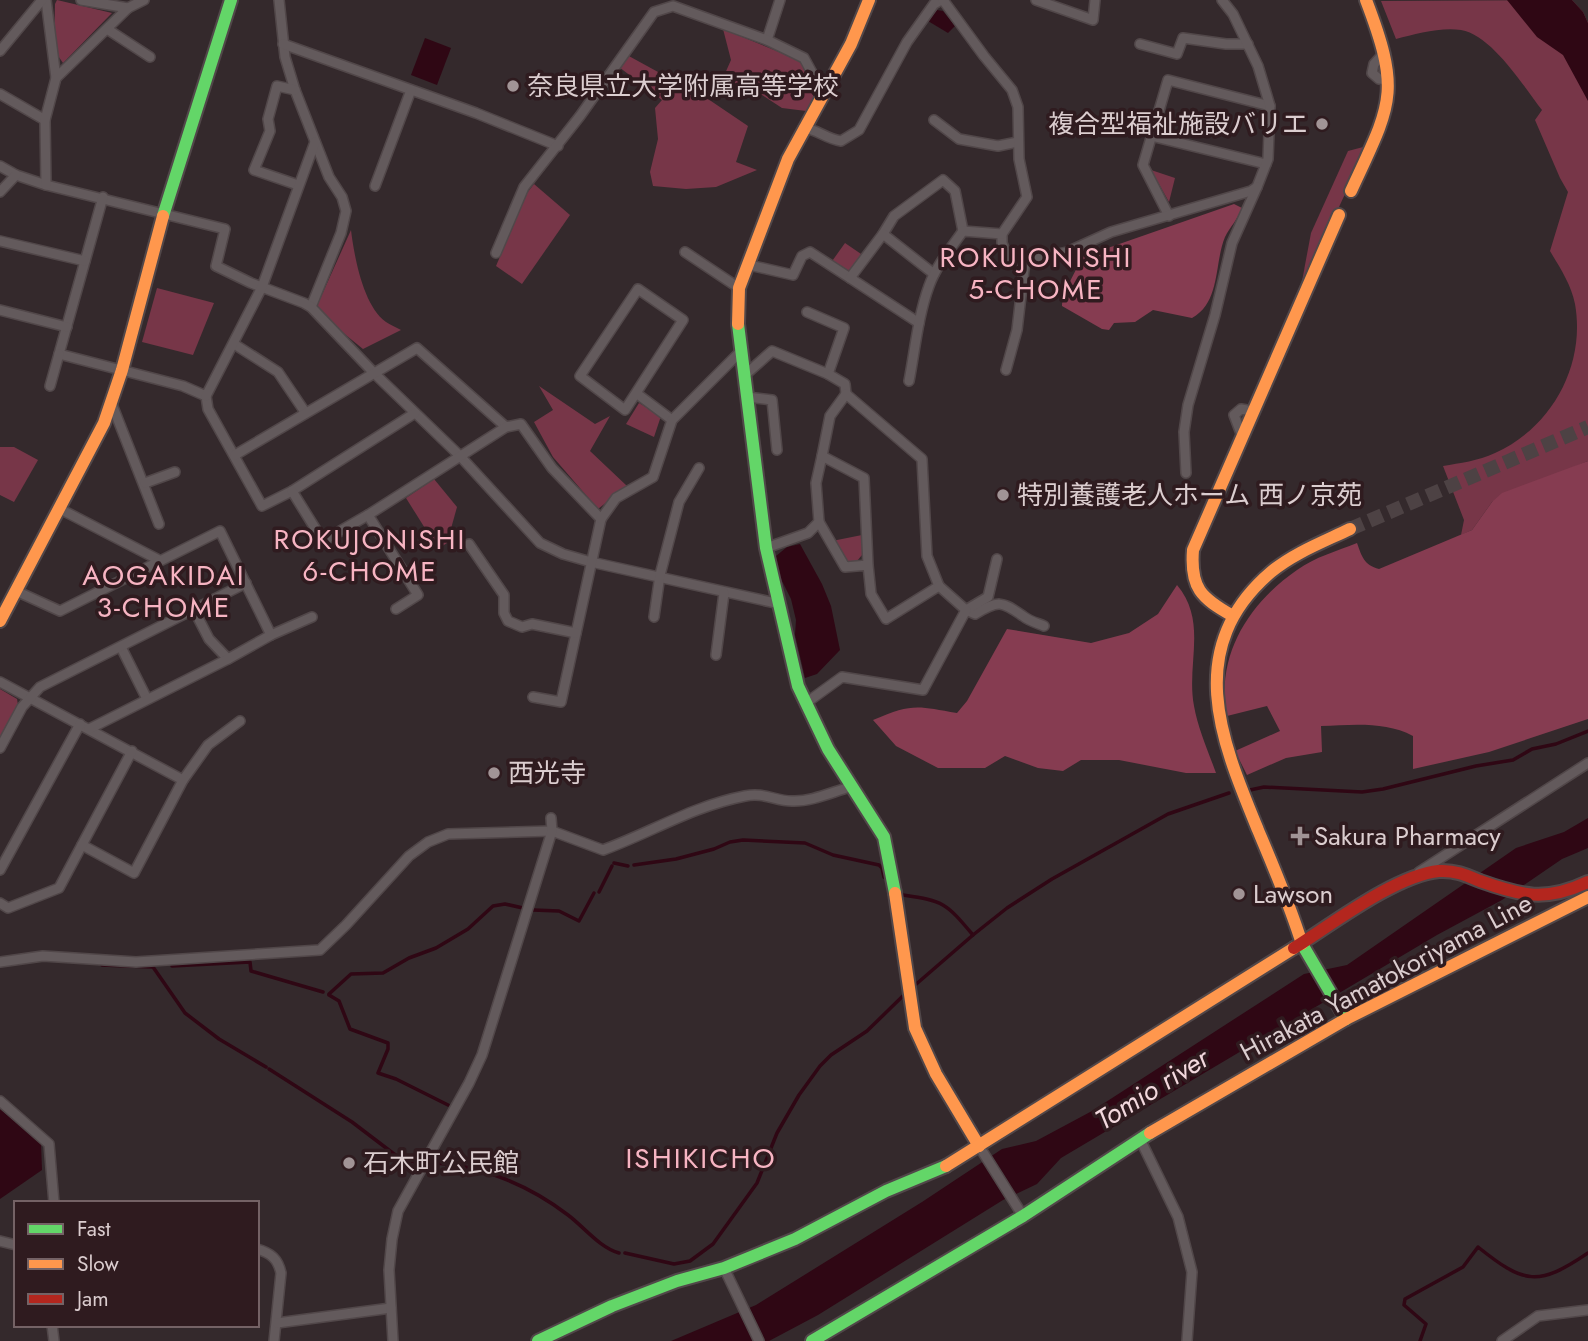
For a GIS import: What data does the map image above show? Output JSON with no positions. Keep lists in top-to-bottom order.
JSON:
{
  "streets": {
    "street": ["Hirakata Yamatokoriyama Line"]
  },
  "districts": [
    "ROKUJONISHI 5-CHOME",
    "ROKUJONISHI 6-CHOME",
    "AOGAKIDAI 3-CHOME",
    "ISHIKICHO"
  ],
  "water": ["Tomio river"],
  "places": {
    "other": [
      "奈良県立大学附属高等学校",
      "複合型福祉施設バリエ",
      "特別養護老人ホーム 西ノ京苑",
      "西光寺",
      "Lawson",
      "石木町公民館"
    ],
    "health": ["Sakura Pharmacy"]
  },
  "legend": ["Fast", "Slow", "Jam"]
}
